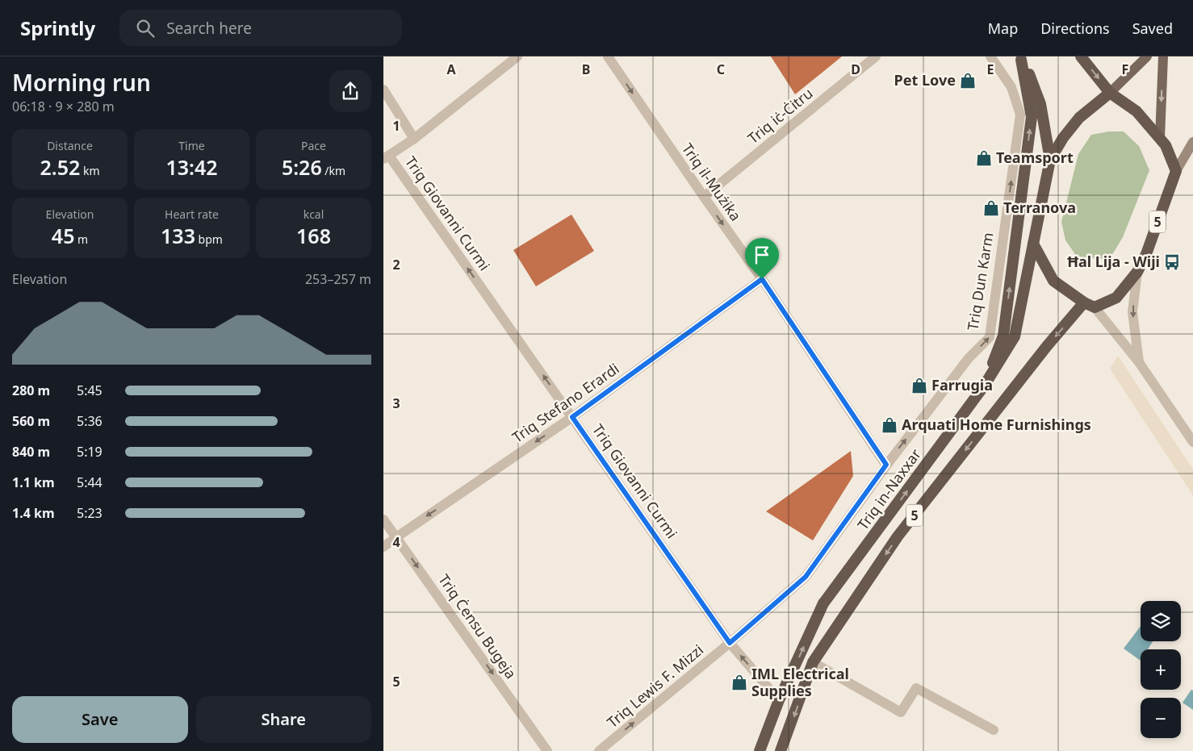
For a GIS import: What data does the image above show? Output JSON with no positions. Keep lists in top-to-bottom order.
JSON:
{
  "streets": {
    "highway": ["5", "Triq in-Naxxar"],
    "street": [
      "Triq iċ-Ċitru",
      "Triq il-Mużika",
      "Triq Giovanni Curmi",
      "Triq Dun Karm",
      "Triq Stefano Erardi",
      "Triq Ċensu Bugeja",
      "Triq Lewis F. Mizzi"
    ]
  },
  "crossings": [
    ["Triq iċ-Ċitru", "Triq il-Mużika"],
    ["Triq il-Mużika", "Triq Dun Karm"],
    ["Triq il-Mużika", "Triq Stefano Erardi"],
    ["Triq Giovanni Curmi", "Triq Dun Karm"],
    ["Triq Giovanni Curmi", "Triq Stefano Erardi"],
    ["Triq Giovanni Curmi", "Triq in-Naxxar"],
    ["Triq Giovanni Curmi", "Triq Lewis F. Mizzi"],
    ["Triq Dun Karm", "Triq Lewis F. Mizzi"],
    ["Triq Stefano Erardi", "Triq Ċensu Bugeja"]
  ],
  "one_way": [
    "Triq il-Mużika",
    "Triq Giovanni Curmi",
    "Triq Dun Karm",
    "Triq Stefano Erardi",
    "Triq in-Naxxar",
    "Triq Ċensu Bugeja",
    "Triq Lewis F. Mizzi"
  ],
  "places": {
    "shop": [
      "Pet Love",
      "Teamsport",
      "Terranova",
      "Farrugia",
      "Arquati Home Furnishings",
      "IML Electrical Supplies"
    ],
    "bus stop": ["Ħal Lija - Wiji"]
  },
  "page": {
    "header": "Sprintly",
    "search": "Search here",
    "nav": ["Map", "Directions", "Saved"],
    "heading": ["Morning run", "06:18 · 9 × 280 m"],
    "stats": [
      ["Distance", "2.52 km"],
      ["Time", "13:42"],
      ["Pace", "5:26 /km"],
      ["Elevation", "45 m"],
      ["Heart rate", "133 bpm"],
      ["kcal", "168"]
    ],
    "chart": ["Elevation", "253–257 m"],
    "list": [
      {
        "name": "280 m",
        "note": "5:45"
      },
      {
        "name": "560 m",
        "note": "5:36"
      },
      {
        "name": "840 m",
        "note": "5:19"
      },
      {
        "name": "1.1 km",
        "note": "5:44"
      },
      {
        "name": "1.4 km",
        "note": "5:23"
      }
    ],
    "map_buttons": ["+", "−"],
    "buttons": ["Save", "Share"]
  },
  "grid": {
    "columns": [
      "A",
      "B",
      "C",
      "D",
      "E",
      "F"
    ],
    "rows": [
      "1",
      "2",
      "3",
      "4",
      "5"
    ]
  }
}
